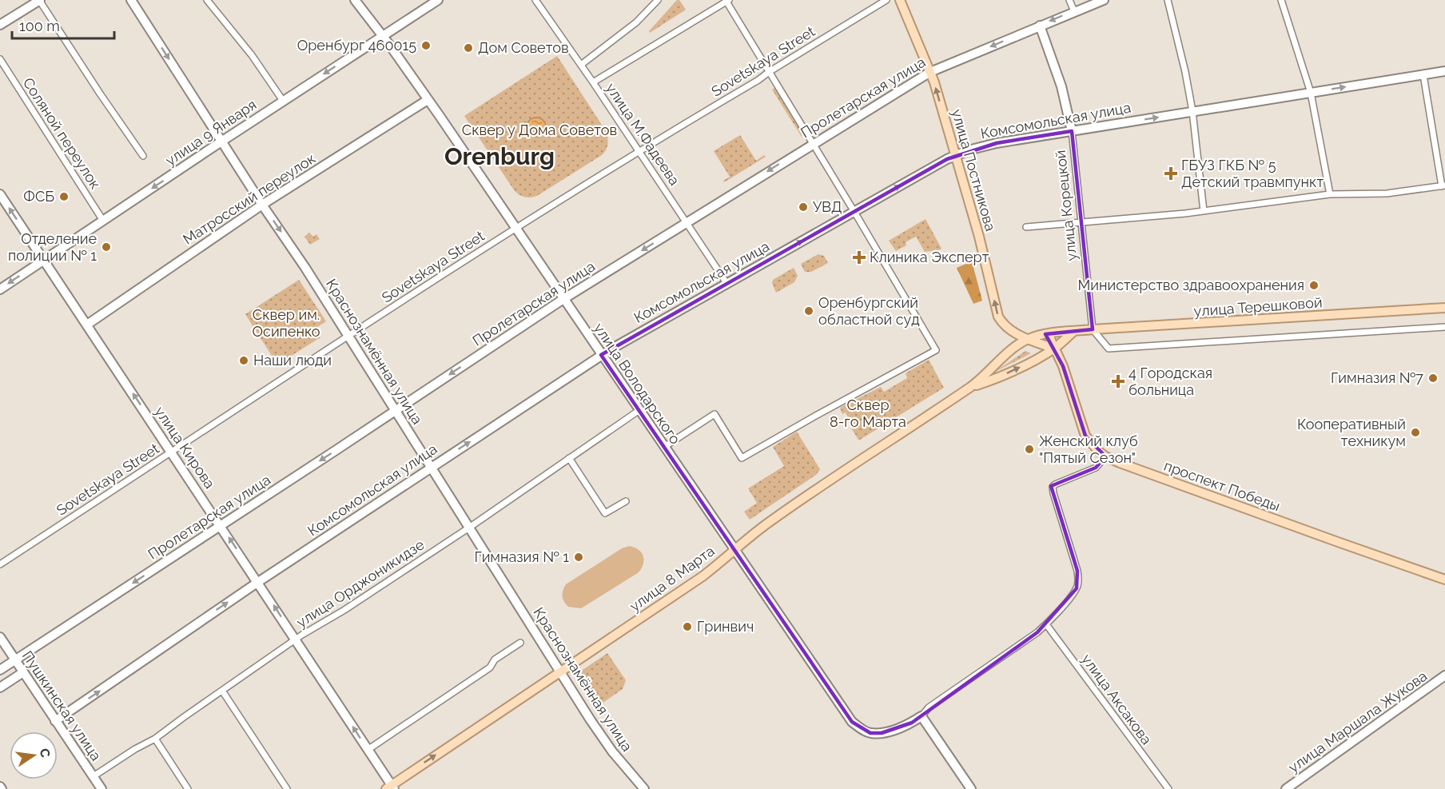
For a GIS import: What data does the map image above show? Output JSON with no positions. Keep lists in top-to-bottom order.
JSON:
{
  "streets": {
    "main road": [
      "Пролетарская улица",
      "Комсомольская улица",
      "улица 9 Января",
      "улица Постникова",
      "Матросский переулок",
      "улица Корецкой",
      "улица Терешковой",
      "Краснознамённая улица",
      "улица Володарского",
      "улица Кирова",
      "проспект Победы",
      "улица 8 Марта",
      "Пушкинская улица",
      "улица Маршала Жукова"
    ],
    "street": [
      "Sovetskaya Street",
      "Соляной переулок",
      "улица М.Фадеева",
      "улица Орджоникидзе",
      "улица Аксакова"
    ]
  },
  "crossings": [
    ["Sovetskaya Street", "улица М.Фадеева"],
    ["Sovetskaya Street", "Краснознамённая улица"],
    ["Sovetskaya Street", "улица Володарского"],
    ["Sovetskaya Street", "улица Кирова"],
    ["Пролетарская улица", "улица М.Фадеева"],
    ["Пролетарская улица", "улица Постникова"],
    ["Пролетарская улица", "улица Корецкой"],
    ["Пролетарская улица", "Краснознамённая улица"],
    ["Пролетарская улица", "улица Володарского"],
    ["Пролетарская улица", "улица Кирова"],
    ["Пролетарская улица", "Пушкинская улица"],
    ["Комсомольская улица", "улица М.Фадеева"],
    ["Комсомольская улица", "улица Постникова"],
    ["Комсомольская улица", "улица Корецкой"],
    ["Комсомольская улица", "Краснознамённая улица"],
    ["Комсомольская улица", "улица Володарского"],
    ["Комсомольская улица", "улица Кирова"],
    ["Комсомольская улица", "Пушкинская улица"],
    ["улица 9 Января", "Соляной переулок"],
    ["улица 9 Января", "Краснознамённая улица"],
    ["улица 9 Января", "улица Володарского"],
    ["улица 9 Января", "улица Кирова"],
    ["улица Постникова", "улица Терешковой"],
    ["улица Постникова", "улица 8 Марта"],
    ["Матросский переулок", "Краснознамённая улица"],
    ["Матросский переулок", "улица Володарского"],
    ["Матросский переулок", "улица Кирова"],
    ["улица Корецкой", "улица Терешковой"],
    ["улица Терешковой", "проспект Победы"],
    ["улица Терешковой", "улица 8 Марта"],
    ["Краснознамённая улица", "улица 8 Марта"],
    ["Краснознамённая улица", "улица Орджоникидзе"],
    ["улица Володарского", "улица 8 Марта"],
    ["улица Володарского", "улица Орджоникидзе"],
    ["улица Кирова", "улица 8 Марта"],
    ["улица Кирова", "улица Орджоникидзе"],
    ["проспект Победы", "улица 8 Марта"],
    ["улица Орджоникидзе", "Пушкинская улица"]
  ],
  "one_way": [
    "Пролетарская улица",
    "Комсомольская улица",
    "улица 9 Января",
    "улица Постникова",
    "улица Кирова"
  ],
  "districts": ["Orenburg"],
  "parks": ["Сквер у Дома Советов", "Сквер им. Осипенко", "Сквер 8-го Марта"],
  "places": {
    "other": [
      "Оренбург 460015",
      "Дом Советов",
      "ФСБ",
      "УВД",
      "Отделение полиции № 1",
      "Министерство здравоохранения",
      "Оренбургский областной суд",
      "Наши люди",
      "Гимназия №7",
      "Кооперативный техникум",
      "Женский клуб \"Пятый Сезон\"",
      "Гимназия № 1",
      "Гринвич"
    ],
    "health": ["ГБУЗ ГКБ № 5 Детский травмпункт", "Клиника Эксперт", "4 Городская больница"]
  },
  "scale_bar": "100 m",
  "north": "right"
}
